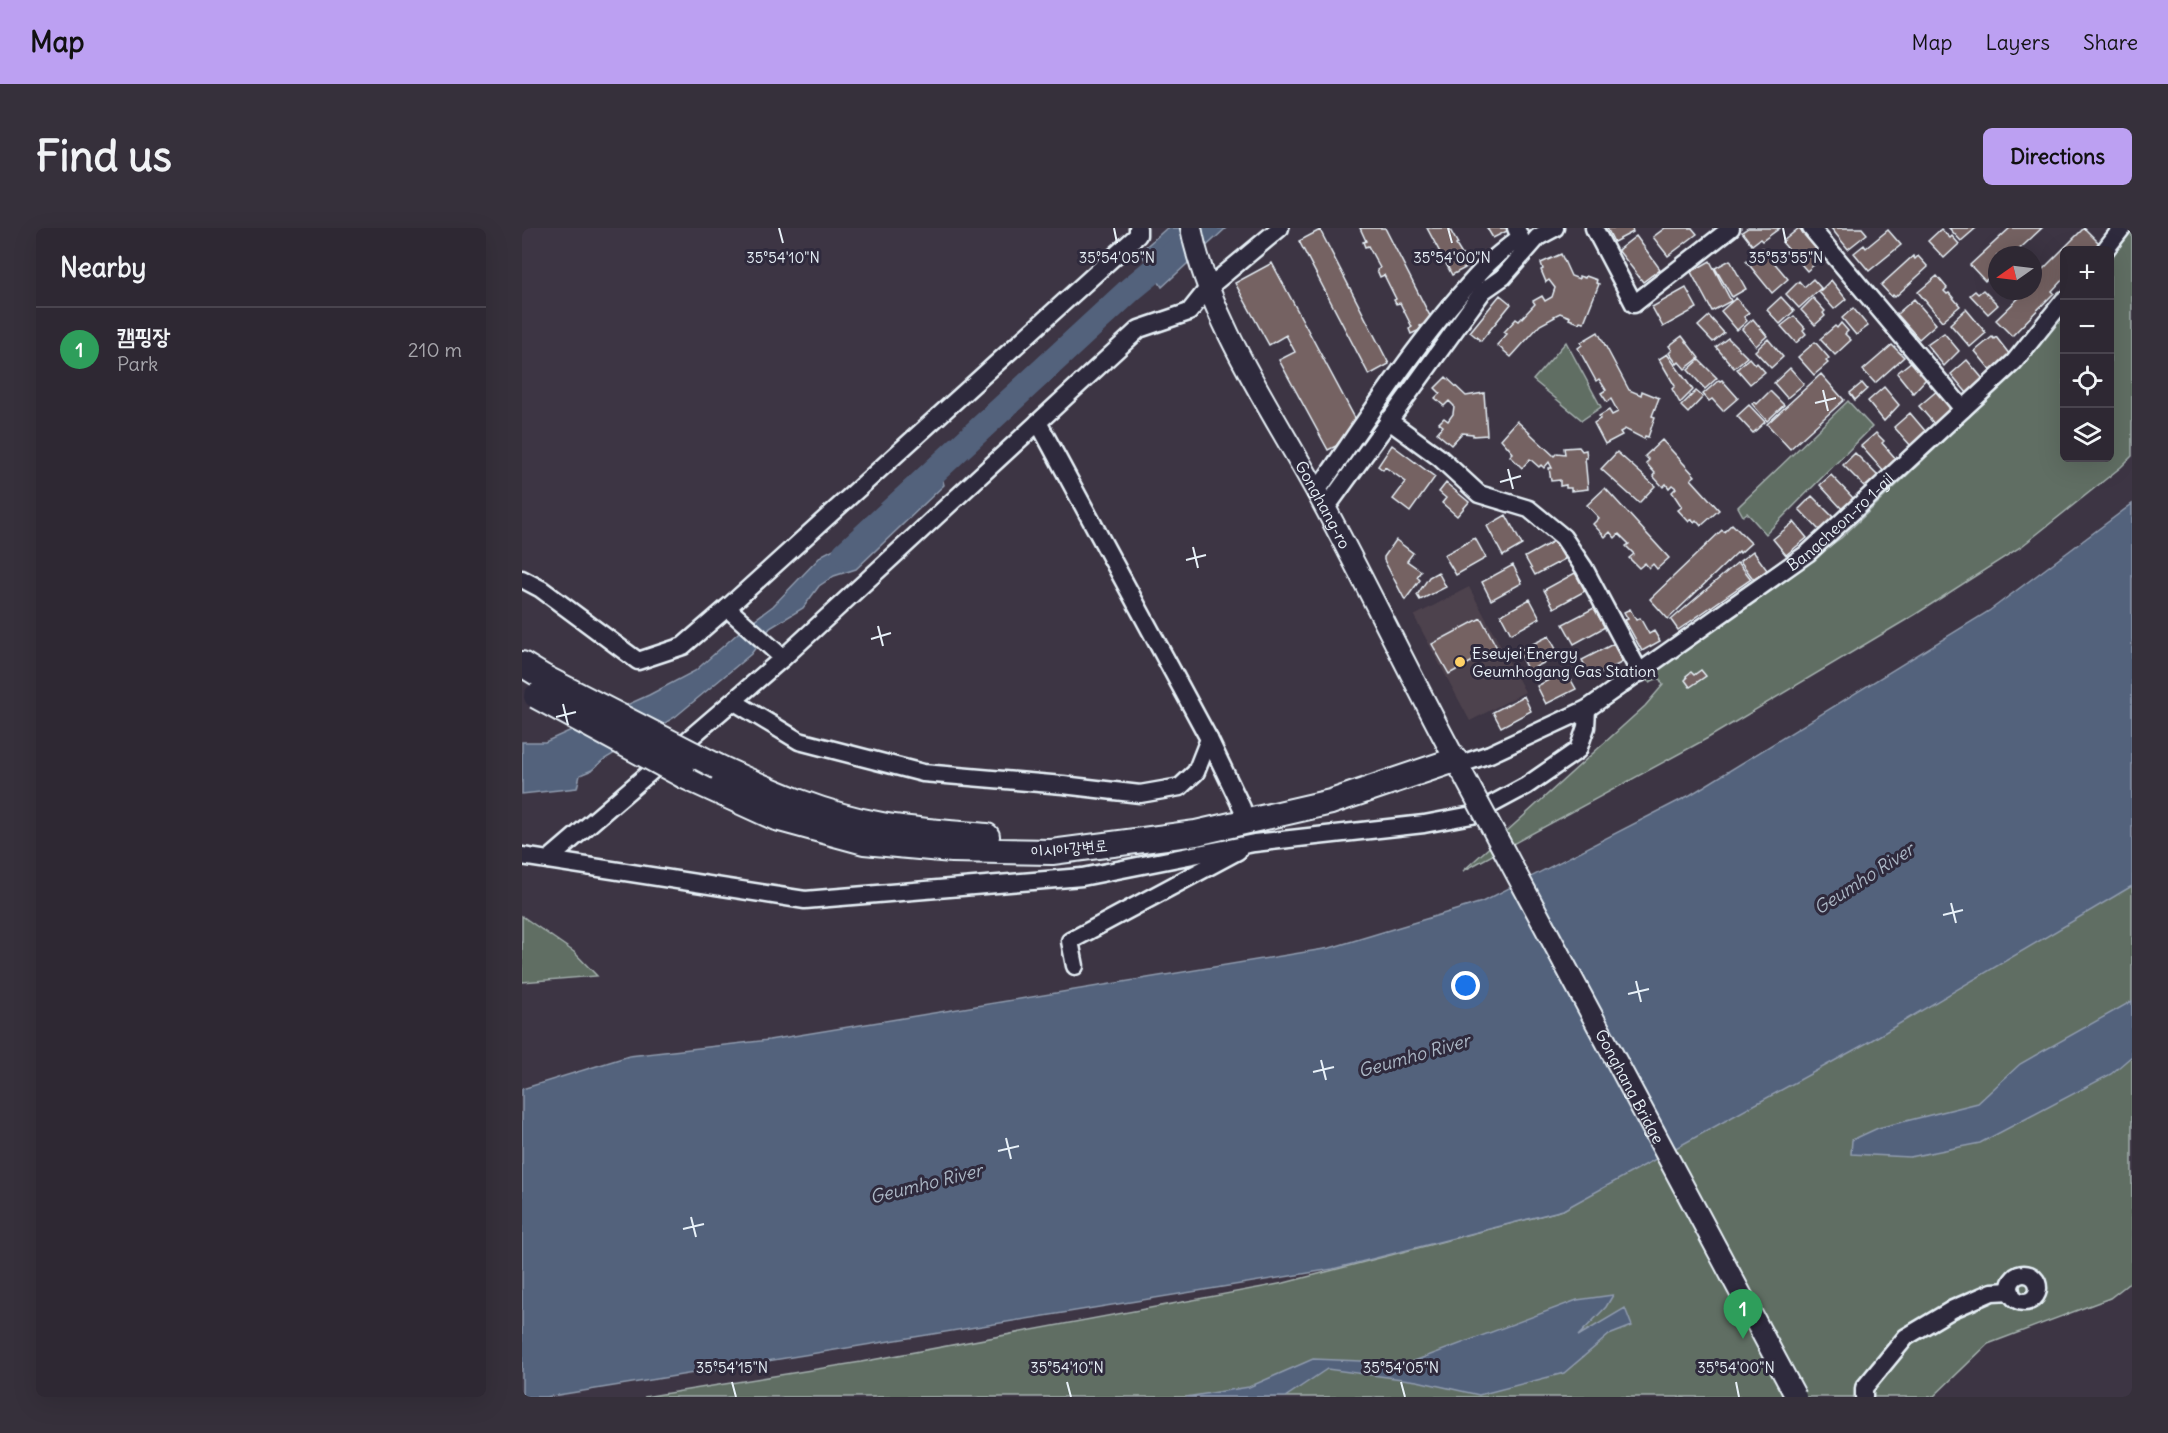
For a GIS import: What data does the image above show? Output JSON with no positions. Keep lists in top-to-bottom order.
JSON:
{
  "streets": {
    "highway": ["이시아강변로"],
    "main road": ["Gonghang-ro", "Gonghang Bridge"],
    "street": ["Bangcheon-ro 1-gil"]
  },
  "crossings": [
    ["Gonghang-ro", "Bangcheon-ro 1-gil"],
    ["Gonghang-ro", "이시아강변로"],
    ["Gonghang-ro", "Gonghang Bridge"],
    ["Bangcheon-ro 1-gil", "이시아강변로"],
    ["Bangcheon-ro 1-gil", "Gonghang Bridge"],
    ["이시아강변로", "Gonghang Bridge"]
  ],
  "water": ["Geumho River"],
  "places": ["Eseujei Energy Geumhogang Gas Station"],
  "north": "left",
  "page": {
    "header": "Map",
    "nav": ["Map", "Layers", "Share"],
    "buttons": "Directions",
    "title": "Find us",
    "heading": "Nearby",
    "map_buttons": ["+", "−"],
    "list": [
      {
        "mark": "1",
        "name": "캠핑장",
        "note": "Park",
        "value": "210 m"
      }
    ],
    "pins": "1"
  },
  "coordinates": [
    "35°54'05\"N",
    "35°54'00\"N",
    "35°53'55\"N",
    "35°54'10\"N",
    "35°54'15\"N"
  ]
}
